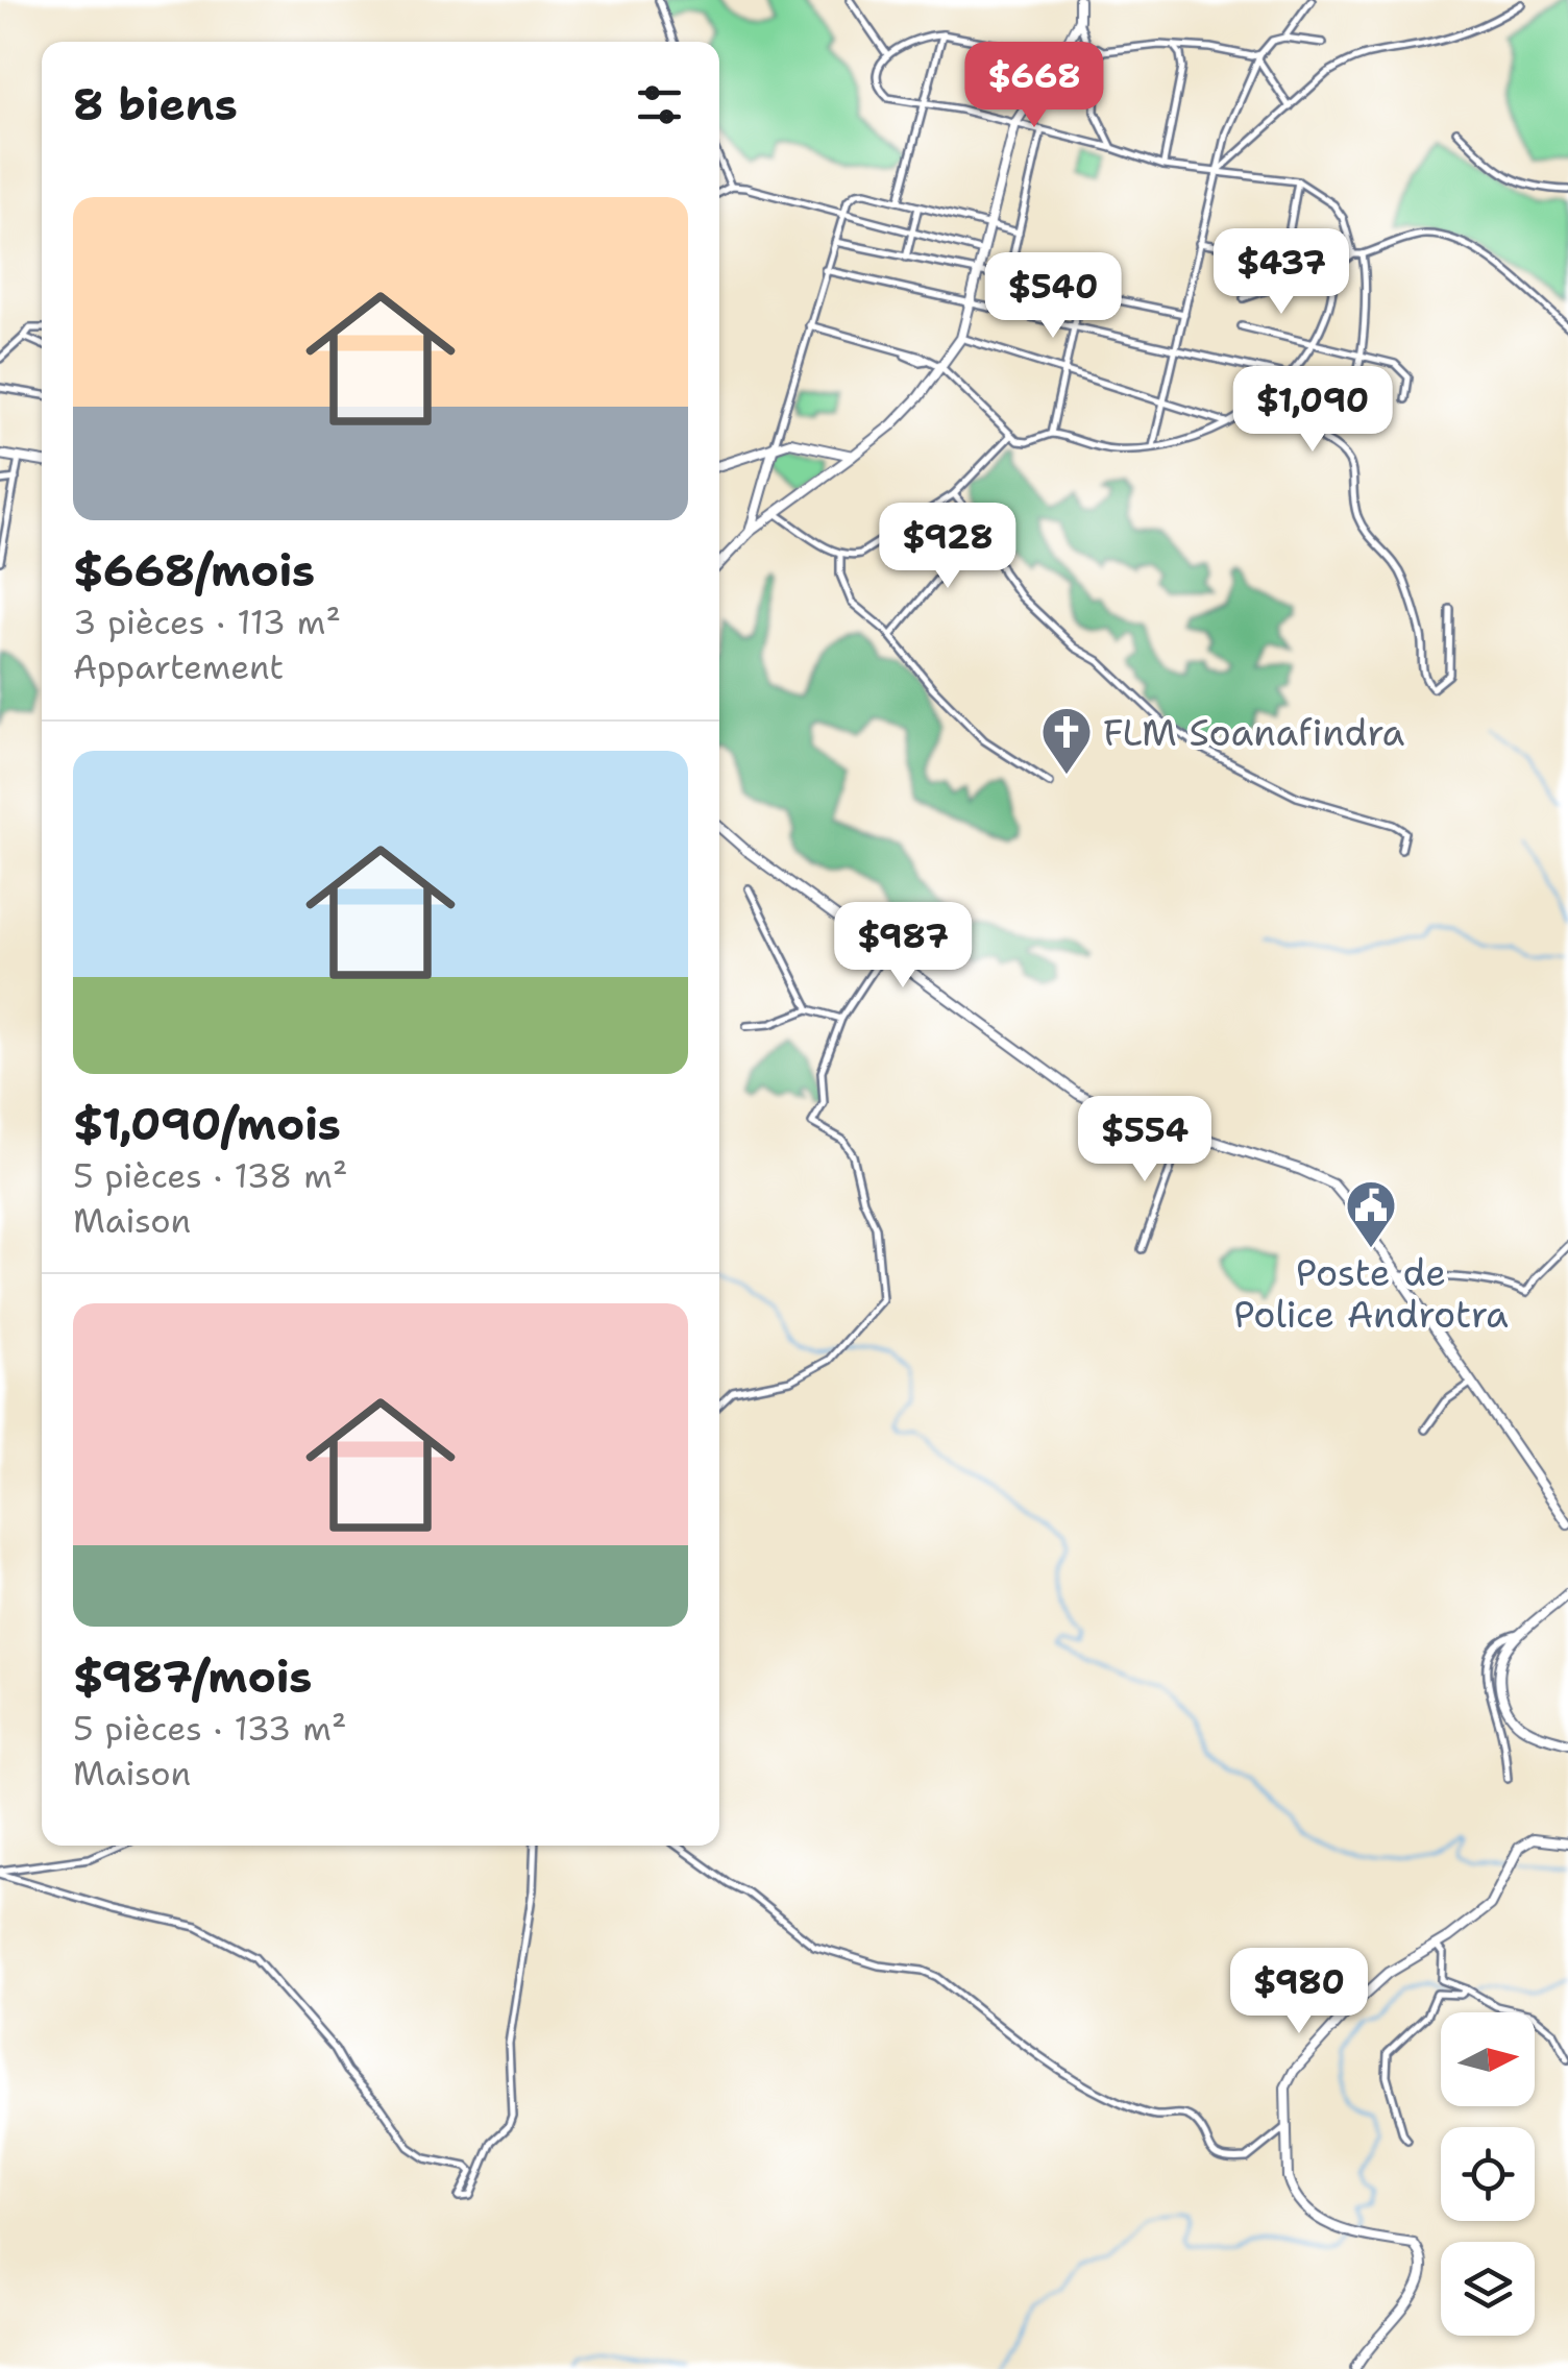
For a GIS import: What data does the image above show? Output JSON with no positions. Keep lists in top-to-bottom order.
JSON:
{
  "places": {
    "church": ["FLM Soanafindra"],
    "public building": ["Poste de Police Androtra"]
  },
  "north": "right",
  "page": {
    "price": [
      "$668",
      "$437",
      "$540",
      "$1,090",
      "$928",
      "$987",
      "$554",
      "$980"
    ],
    "heading": "8 biens",
    "list": [
      {
        "name": "$668/mois",
        "note": "3 pièces · 113 m² · Appartement"
      },
      {
        "name": "$1,090/mois",
        "note": "5 pièces · 138 m² · Maison"
      },
      {
        "name": "$987/mois",
        "note": "5 pièces · 133 m² · Maison"
      }
    ]
  }
}
